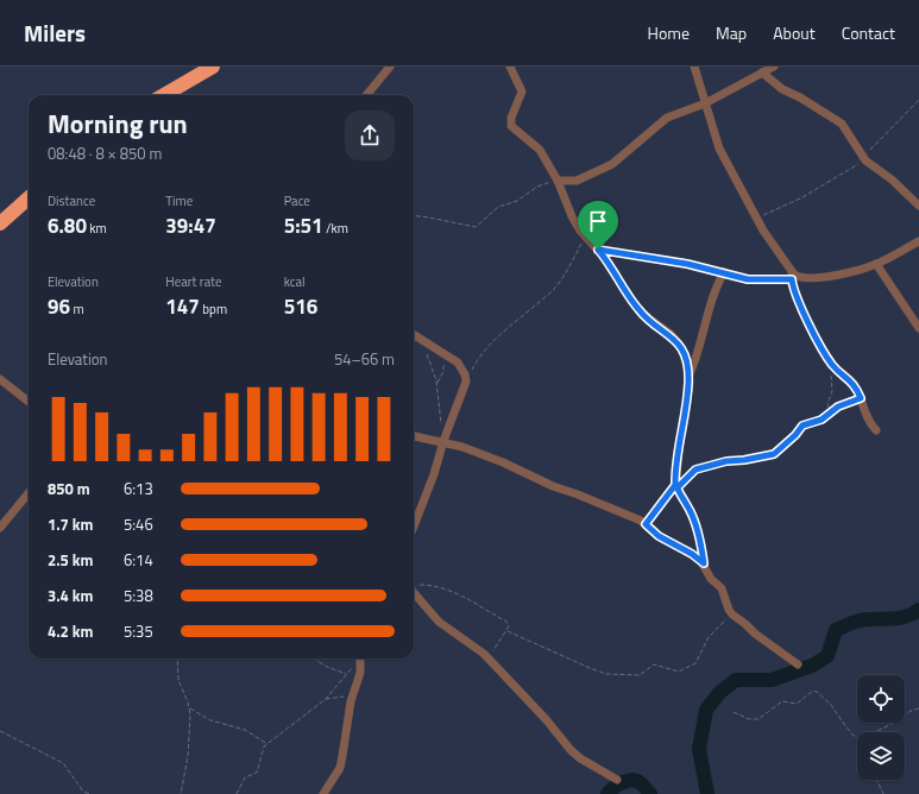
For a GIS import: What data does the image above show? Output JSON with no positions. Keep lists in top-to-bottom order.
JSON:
{
  "page": {
    "header": "Milers",
    "nav": [
      "Home",
      "Map",
      "About",
      "Contact"
    ],
    "heading": ["Morning run", "08:48 · 8 × 850 m"],
    "stats": [
      ["Distance", "6.80 km"],
      ["Time", "39:47"],
      ["Pace", "5:51 /km"],
      ["Elevation", "96 m"],
      ["Heart rate", "147 bpm"],
      ["kcal", "516"]
    ],
    "chart": ["Elevation", "54–66 m"],
    "list": [
      {
        "name": "850 m",
        "note": "6:13"
      },
      {
        "name": "1.7 km",
        "note": "5:46"
      },
      {
        "name": "2.5 km",
        "note": "6:14"
      },
      {
        "name": "3.4 km",
        "note": "5:38"
      },
      {
        "name": "4.2 km",
        "note": "5:35"
      }
    ]
  }
}
